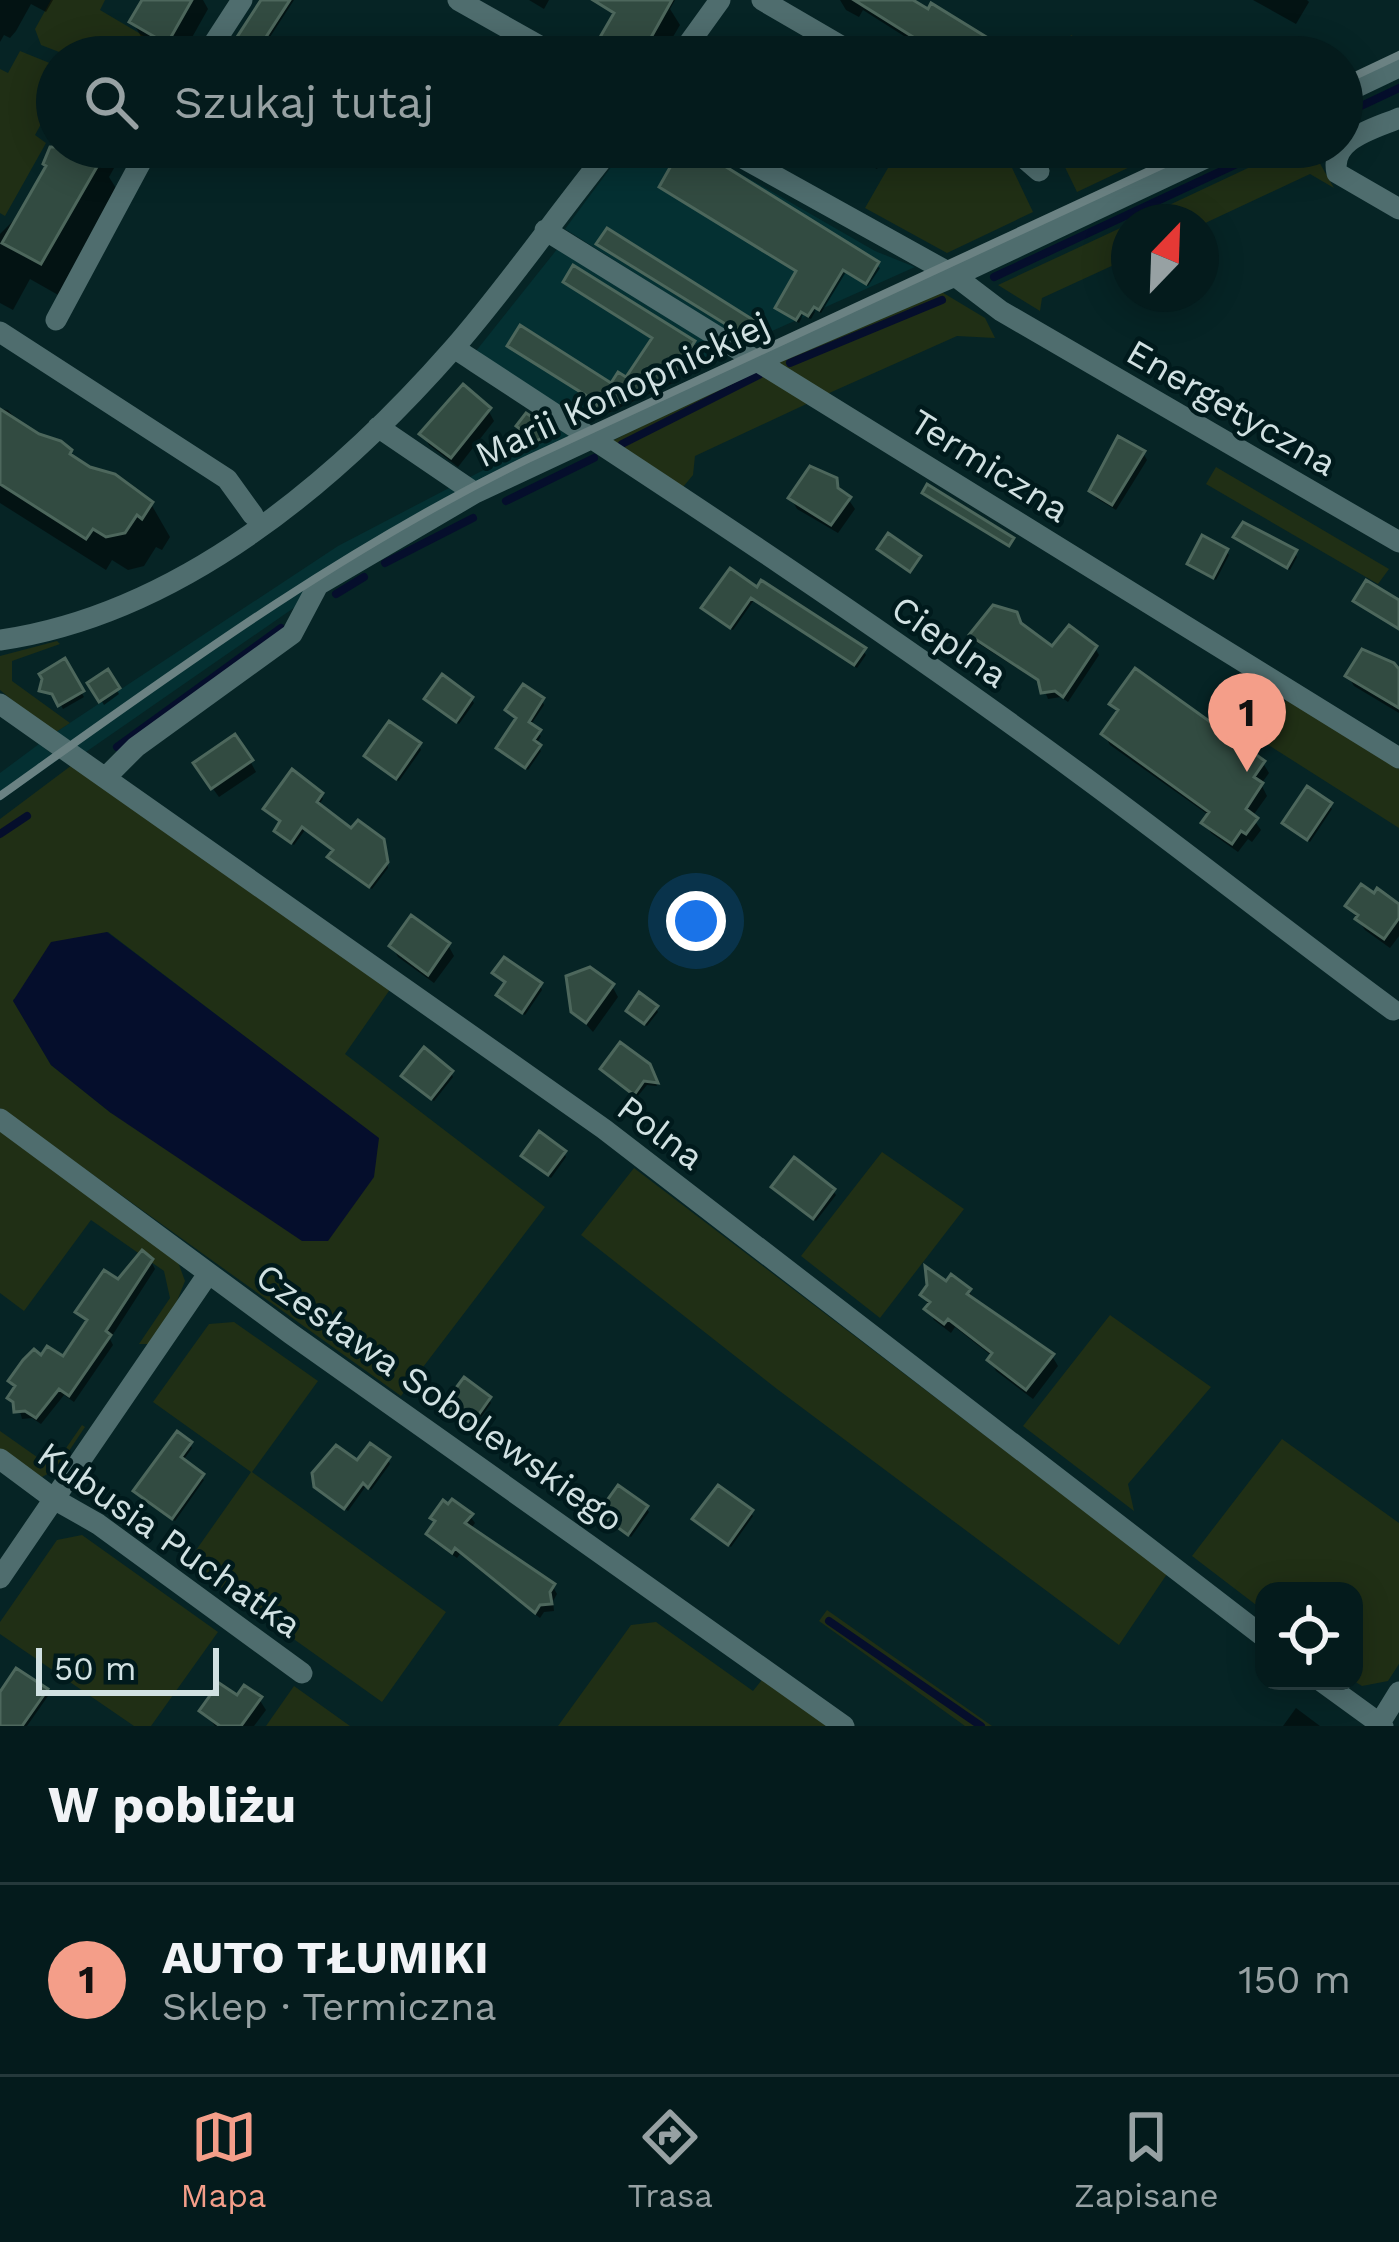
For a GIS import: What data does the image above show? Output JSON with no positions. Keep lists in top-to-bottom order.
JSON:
{
  "streets": {
    "street": [
      "Marii Konopnickiej",
      "Energetyczna",
      "Termiczna",
      "Cieplna",
      "Polna",
      "Czesława Sobolewskiego",
      "Kubusia Puchatka"
    ]
  },
  "crossings": [
    ["Marii Konopnickiej", "Energetyczna"],
    ["Marii Konopnickiej", "Termiczna"],
    ["Marii Konopnickiej", "Cieplna"],
    ["Marii Konopnickiej", "Polna"]
  ],
  "scale_bar": "50 m",
  "north": "top right",
  "page": {
    "search": "Szukaj tutaj",
    "pins": "1",
    "scale": "50 m",
    "heading": "W pobliżu",
    "list": [
      {
        "mark": "1",
        "name": "AUTO TŁUMIKI",
        "note": "Sklep · Termiczna",
        "value": "150 m"
      }
    ],
    "nav": ["Mapa", "Trasa", "Zapisane"]
  }
}
